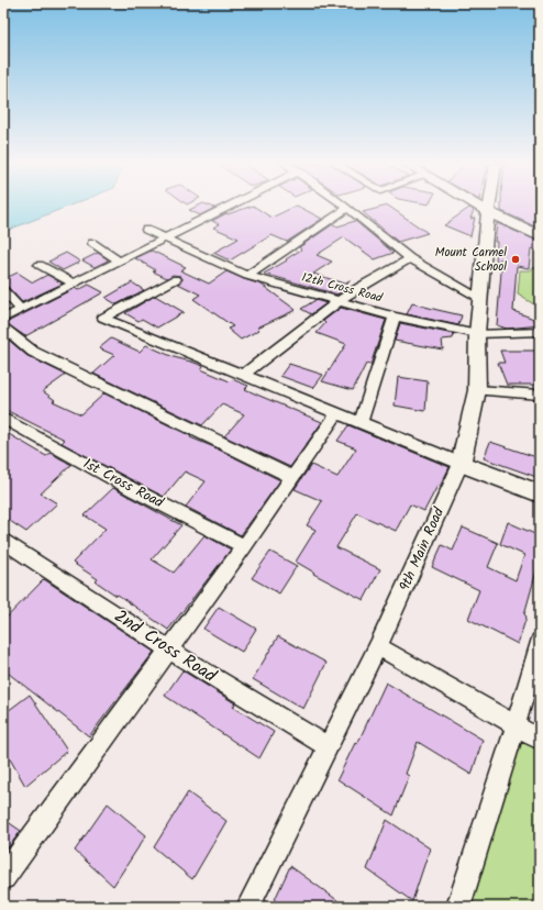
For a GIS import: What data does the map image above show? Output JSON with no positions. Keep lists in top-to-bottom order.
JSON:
{
  "streets": {
    "street": [
      "12th Cross Road",
      "1st Cross Road",
      "9th Main Road",
      "2nd Cross Road"
    ]
  },
  "crossings": [
    ["12th Cross Road", "9th Main Road"],
    ["9th Main Road", "2nd Cross Road"]
  ],
  "places": ["Mount Carmel School"]
}
